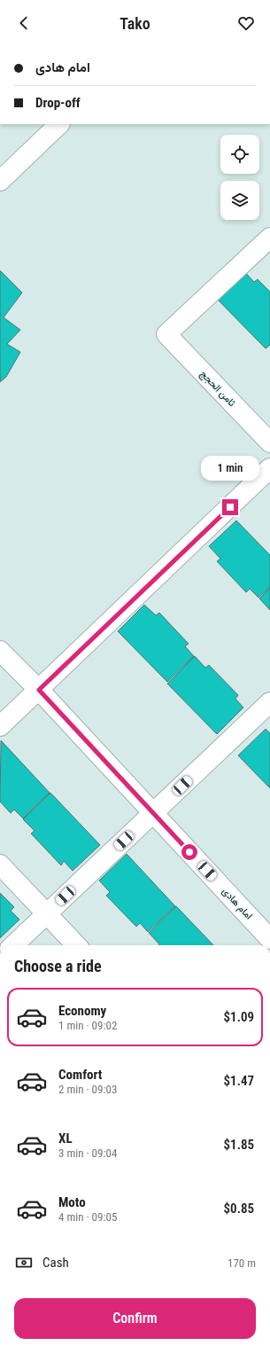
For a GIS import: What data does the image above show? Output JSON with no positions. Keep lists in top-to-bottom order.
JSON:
{
  "streets": {
    "street": ["ثامن الحجج", "امام هادی"]
  },
  "page": {
    "header": "Tako",
    "banner": ["امام هادی", "Drop-off"],
    "bubble": "1 min",
    "heading": "Choose a ride",
    "list": [
      {
        "name": "Economy",
        "note": "1 min · 09:02",
        "value": "$1.09"
      },
      {
        "name": "Comfort",
        "note": "2 min · 09:03",
        "value": "$1.47"
      },
      {
        "name": "XL",
        "note": "3 min · 09:04",
        "value": "$1.85"
      },
      {
        "name": "Moto",
        "note": "4 min · 09:05",
        "value": "$0.85"
      }
    ],
    "pay": ["Cash", "170 m"],
    "buttons": "Confirm"
  }
}
